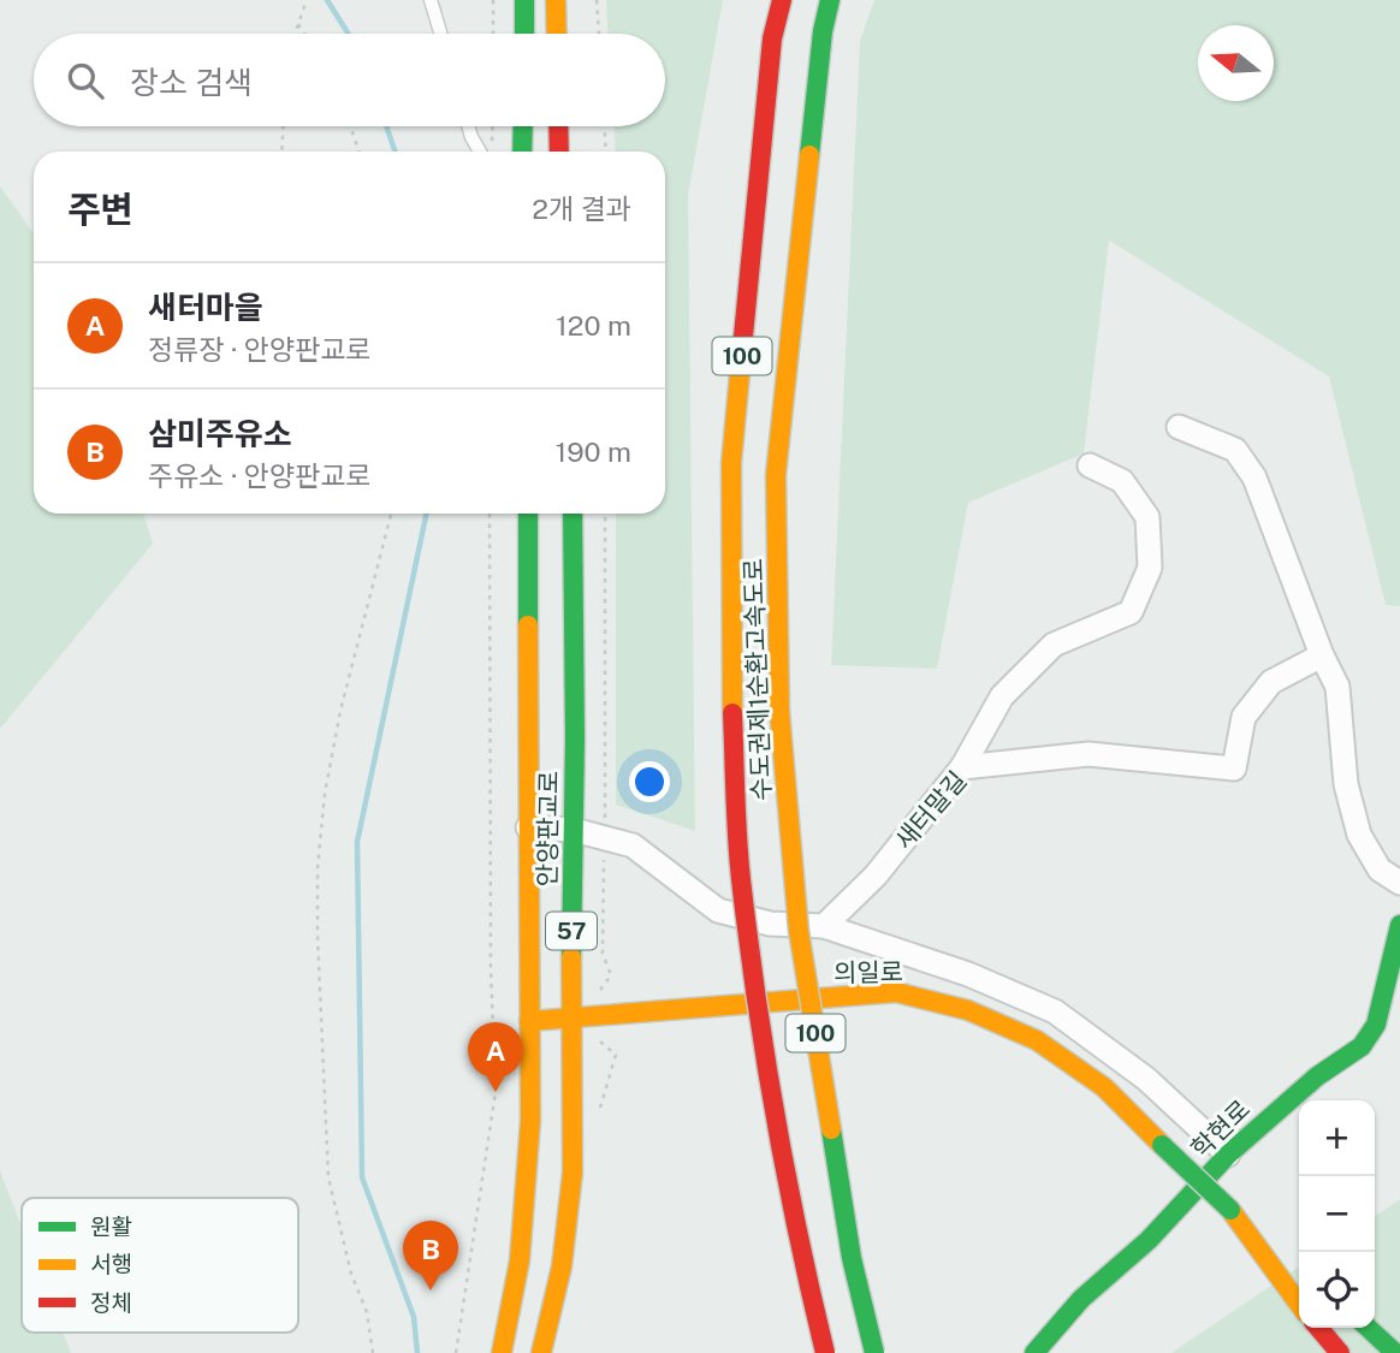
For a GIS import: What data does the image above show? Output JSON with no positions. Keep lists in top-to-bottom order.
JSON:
{
  "streets": {
    "main road": [
      "100",
      "수도권제1순환고속도로",
      "안양판교로",
      "57",
      "의일로",
      "학현로"
    ],
    "street": ["새터말길"]
  },
  "crossings": [
    ["안양판교로", "의일로"]
  ],
  "legend": ["원활", "서행", "정체"],
  "north": "left",
  "page": {
    "search": "장소 검색",
    "heading": ["주변", "2개 결과"],
    "list": [
      {
        "mark": "A",
        "name": "새터마을",
        "note": "정류장 · 안양판교로",
        "value": "120 m"
      },
      {
        "mark": "B",
        "name": "삼미주유소",
        "note": "주유소 · 안양판교로",
        "value": "190 m"
      }
    ],
    "pins": ["A", "B"],
    "map_buttons": ["+", "−"]
  }
}
